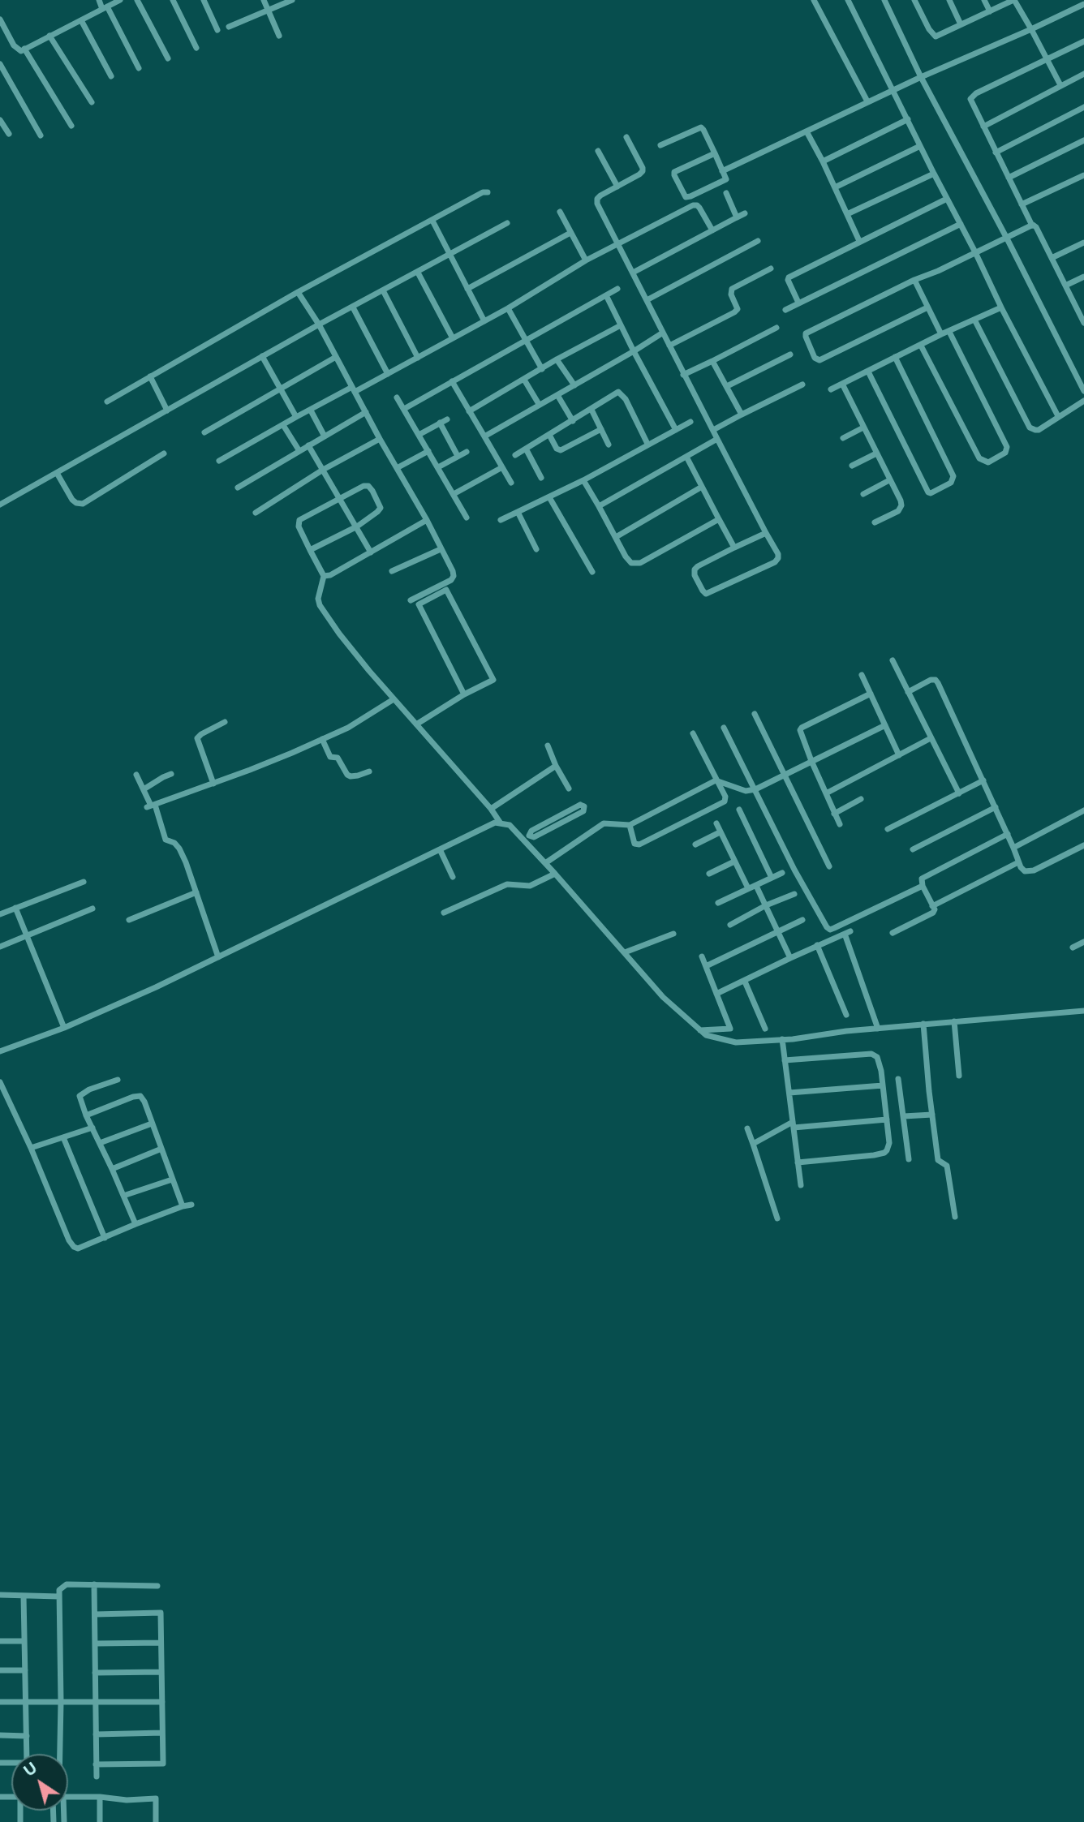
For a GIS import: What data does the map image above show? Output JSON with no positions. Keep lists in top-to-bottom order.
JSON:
{
  "north": "top left"
}
